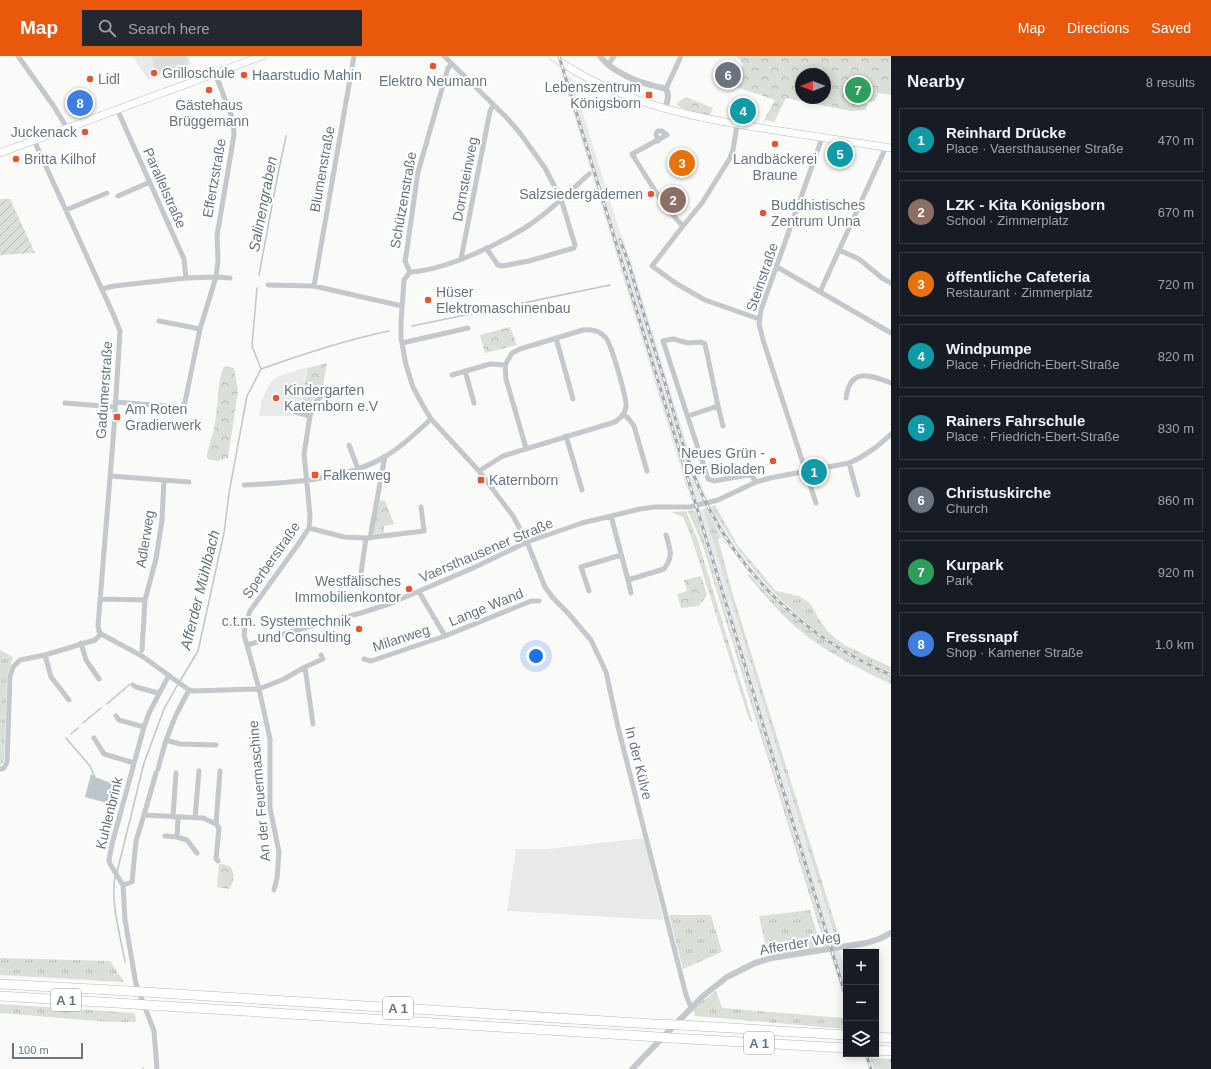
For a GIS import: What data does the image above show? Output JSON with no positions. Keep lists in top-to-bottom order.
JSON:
{
  "streets": {
    "highway": ["A 1"],
    "street": [
      "Blumenstraße",
      "Effertzstraße",
      "Dornsteinweg",
      "Parallelstraße",
      "Schützenstraße",
      "Steinstraße",
      "Gadumerstraße",
      "Adlerweg",
      "Vaersthausener Straße",
      "Sperberstraße",
      "Lange Wand",
      "Milanweg",
      "In der Külve",
      "An der Feuermaschine",
      "Kuhlenbrink",
      "Afferder Weg"
    ]
  },
  "crossings": [
    ["Steinstraße", "Vaersthausener Straße"],
    ["Vaersthausener Straße", "Sperberstraße"],
    ["Vaersthausener Straße", "Lange Wand"],
    ["Vaersthausener Straße", "In der Külve"],
    ["Vaersthausener Straße", "An der Feuermaschine"],
    ["Sperberstraße", "An der Feuermaschine"],
    ["Lange Wand", "Milanweg"],
    ["In der Külve", "Afferder Weg"]
  ],
  "water": ["Salinengraben", "Afferder Mühlbach"],
  "places": {
    "other": [
      "Elektro Neumann",
      "Grilloschule",
      "Haarstudio Mahin",
      "Lidl",
      "Gästehaus Brüggemann",
      "Juckenack",
      "Landbäckerei Braune",
      "Britta Kilhof",
      "Salzsiedergademen",
      "Buddhistisches Zentrum Unna",
      "Hüser Elektromaschinenbau",
      "Kindergarten Katernborn e.V",
      "Neues Grün - Der Bioladen",
      "Westfälisches Immobilienkontor",
      "c.t.m. Systemtechnik und Consulting"
    ],
    "transit": [
      "Lebenszentrum Königsborn",
      "Am Roten Gradierwerk",
      "Falkenweg",
      "Katernborn"
    ]
  },
  "scale_bar": "100 m",
  "north": "left",
  "page": {
    "header": "Map",
    "search": "Search here",
    "nav": ["Map", "Directions", "Saved"],
    "heading": ["Nearby", "8 results"],
    "pins": [
      "6",
      "7",
      "8",
      "4",
      "5",
      "3",
      "2",
      "1"
    ],
    "list": [
      {
        "mark": "1",
        "name": "Reinhard Drücke",
        "note": "Place · Vaersthausener Straße",
        "value": "470 m"
      },
      {
        "mark": "2",
        "name": "LZK - Kita Königsborn",
        "note": "School · Zimmerplatz",
        "value": "670 m"
      },
      {
        "mark": "3",
        "name": "öffentliche Cafeteria",
        "note": "Restaurant · Zimmerplatz",
        "value": "720 m"
      },
      {
        "mark": "4",
        "name": "Windpumpe",
        "note": "Place · Friedrich-Ebert-Straße",
        "value": "820 m"
      },
      {
        "mark": "5",
        "name": "Rainers Fahrschule",
        "note": "Place · Friedrich-Ebert-Straße",
        "value": "830 m"
      },
      {
        "mark": "6",
        "name": "Christuskirche",
        "note": "Church",
        "value": "860 m"
      },
      {
        "mark": "7",
        "name": "Kurpark",
        "note": "Park",
        "value": "920 m"
      },
      {
        "mark": "8",
        "name": "Fressnapf",
        "note": "Shop · Kamener Straße",
        "value": "1.0 km"
      }
    ],
    "map_buttons": ["+", "−"],
    "scale": "100 m"
  }
}
